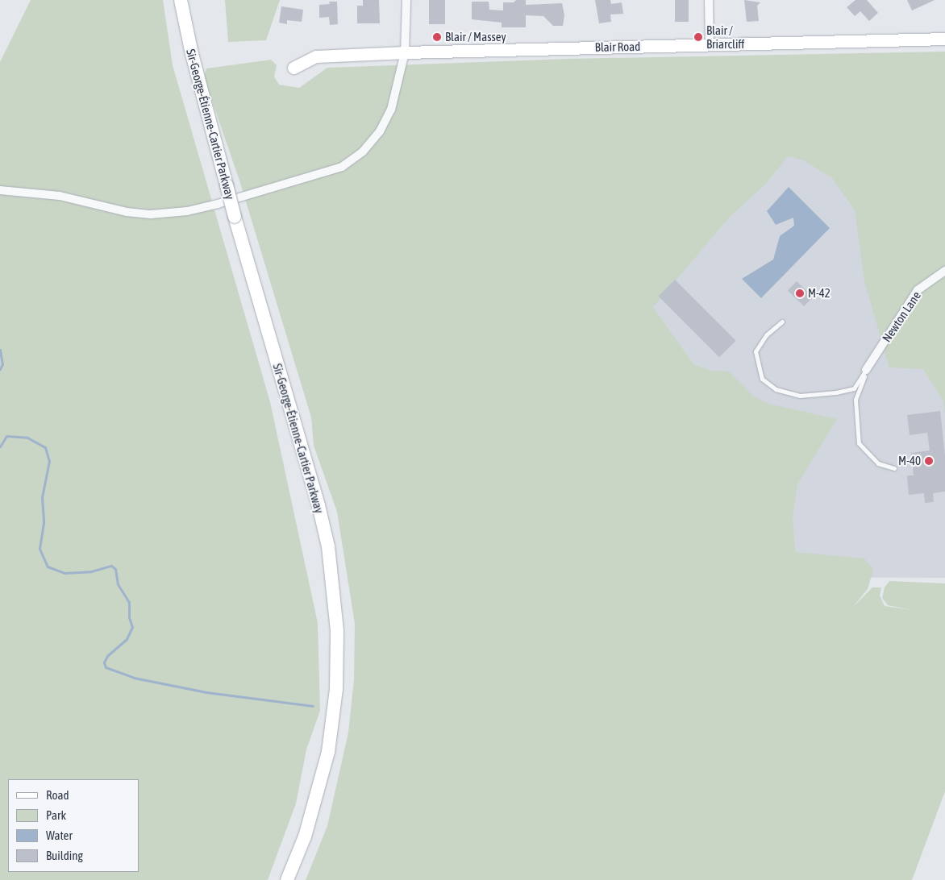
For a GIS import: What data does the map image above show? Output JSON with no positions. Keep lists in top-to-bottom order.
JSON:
{
  "streets": {
    "main road": ["Sir-George-Étienne-Cartier Parkway"],
    "street": ["Blair Road", "Newton Lane"]
  },
  "places": [
    "Blair / Massey",
    "Blair / Briarcliff",
    "M-42",
    "M-40"
  ],
  "legend": [
    "Road",
    "Park",
    "Water",
    "Building"
  ]
}
